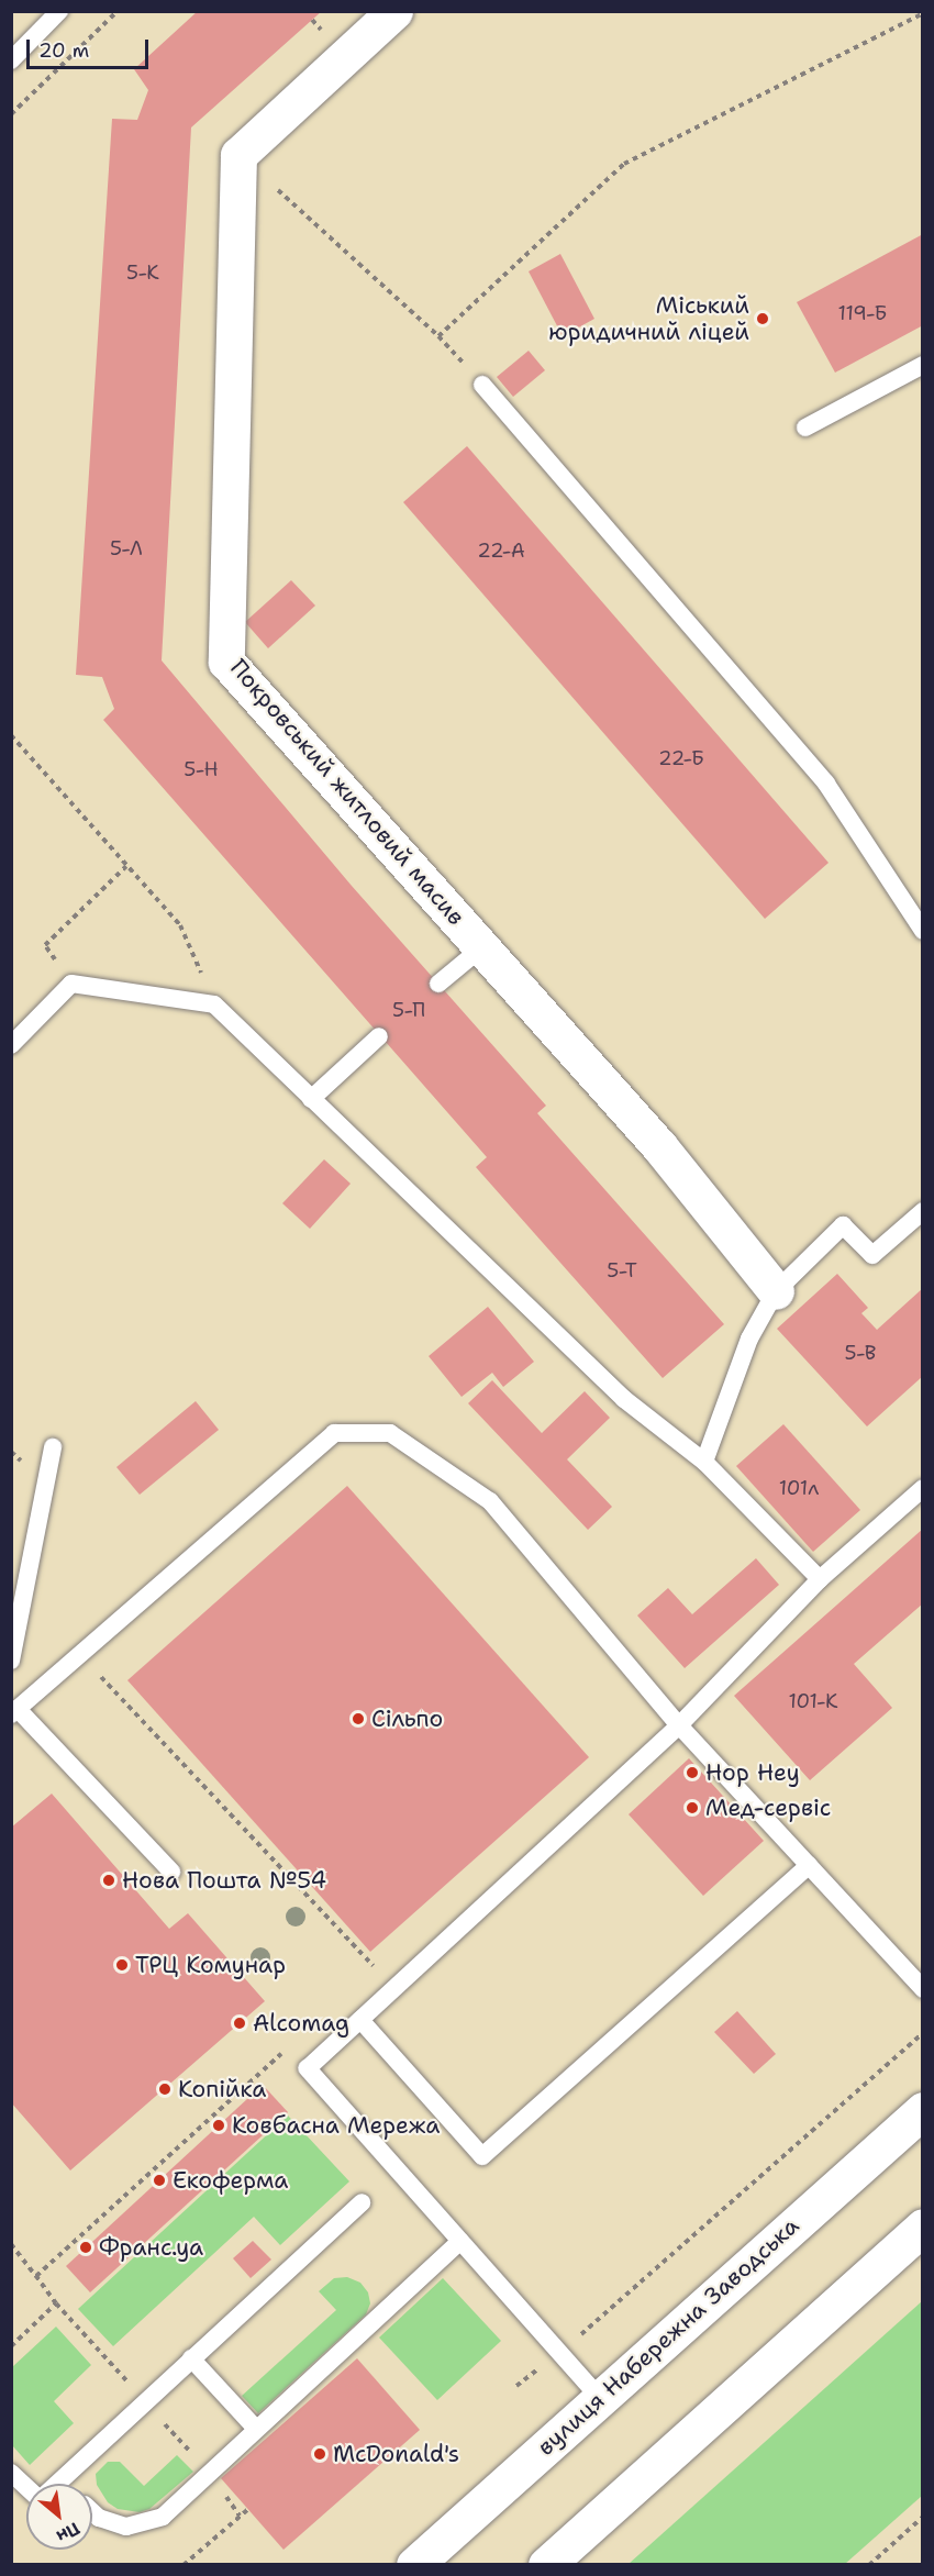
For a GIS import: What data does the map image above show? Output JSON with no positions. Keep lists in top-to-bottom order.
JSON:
{
  "streets": {
    "street": ["Покровський житловий масив", "вулиця Набережна Заводська"]
  },
  "places": [
    "Міський юридичний ліцей",
    "Сільпо",
    "Hop Hey",
    "Мед-сервіс",
    "Нова Пошта №54",
    "ТРЦ Комунар",
    "Alcomag",
    "Копійка",
    "Ковбасна Мережа",
    "Екоферма",
    "Франс.уа",
    "McDonald's"
  ],
  "house_numbers": [
    "5-К",
    "119-Б",
    "5-Л",
    "22-А",
    "22-Б",
    "5-Н",
    "5-П",
    "5-Т",
    "5-В",
    "101л",
    "101-К"
  ],
  "scale_bar": "20 m",
  "north": "bottom right"
}
